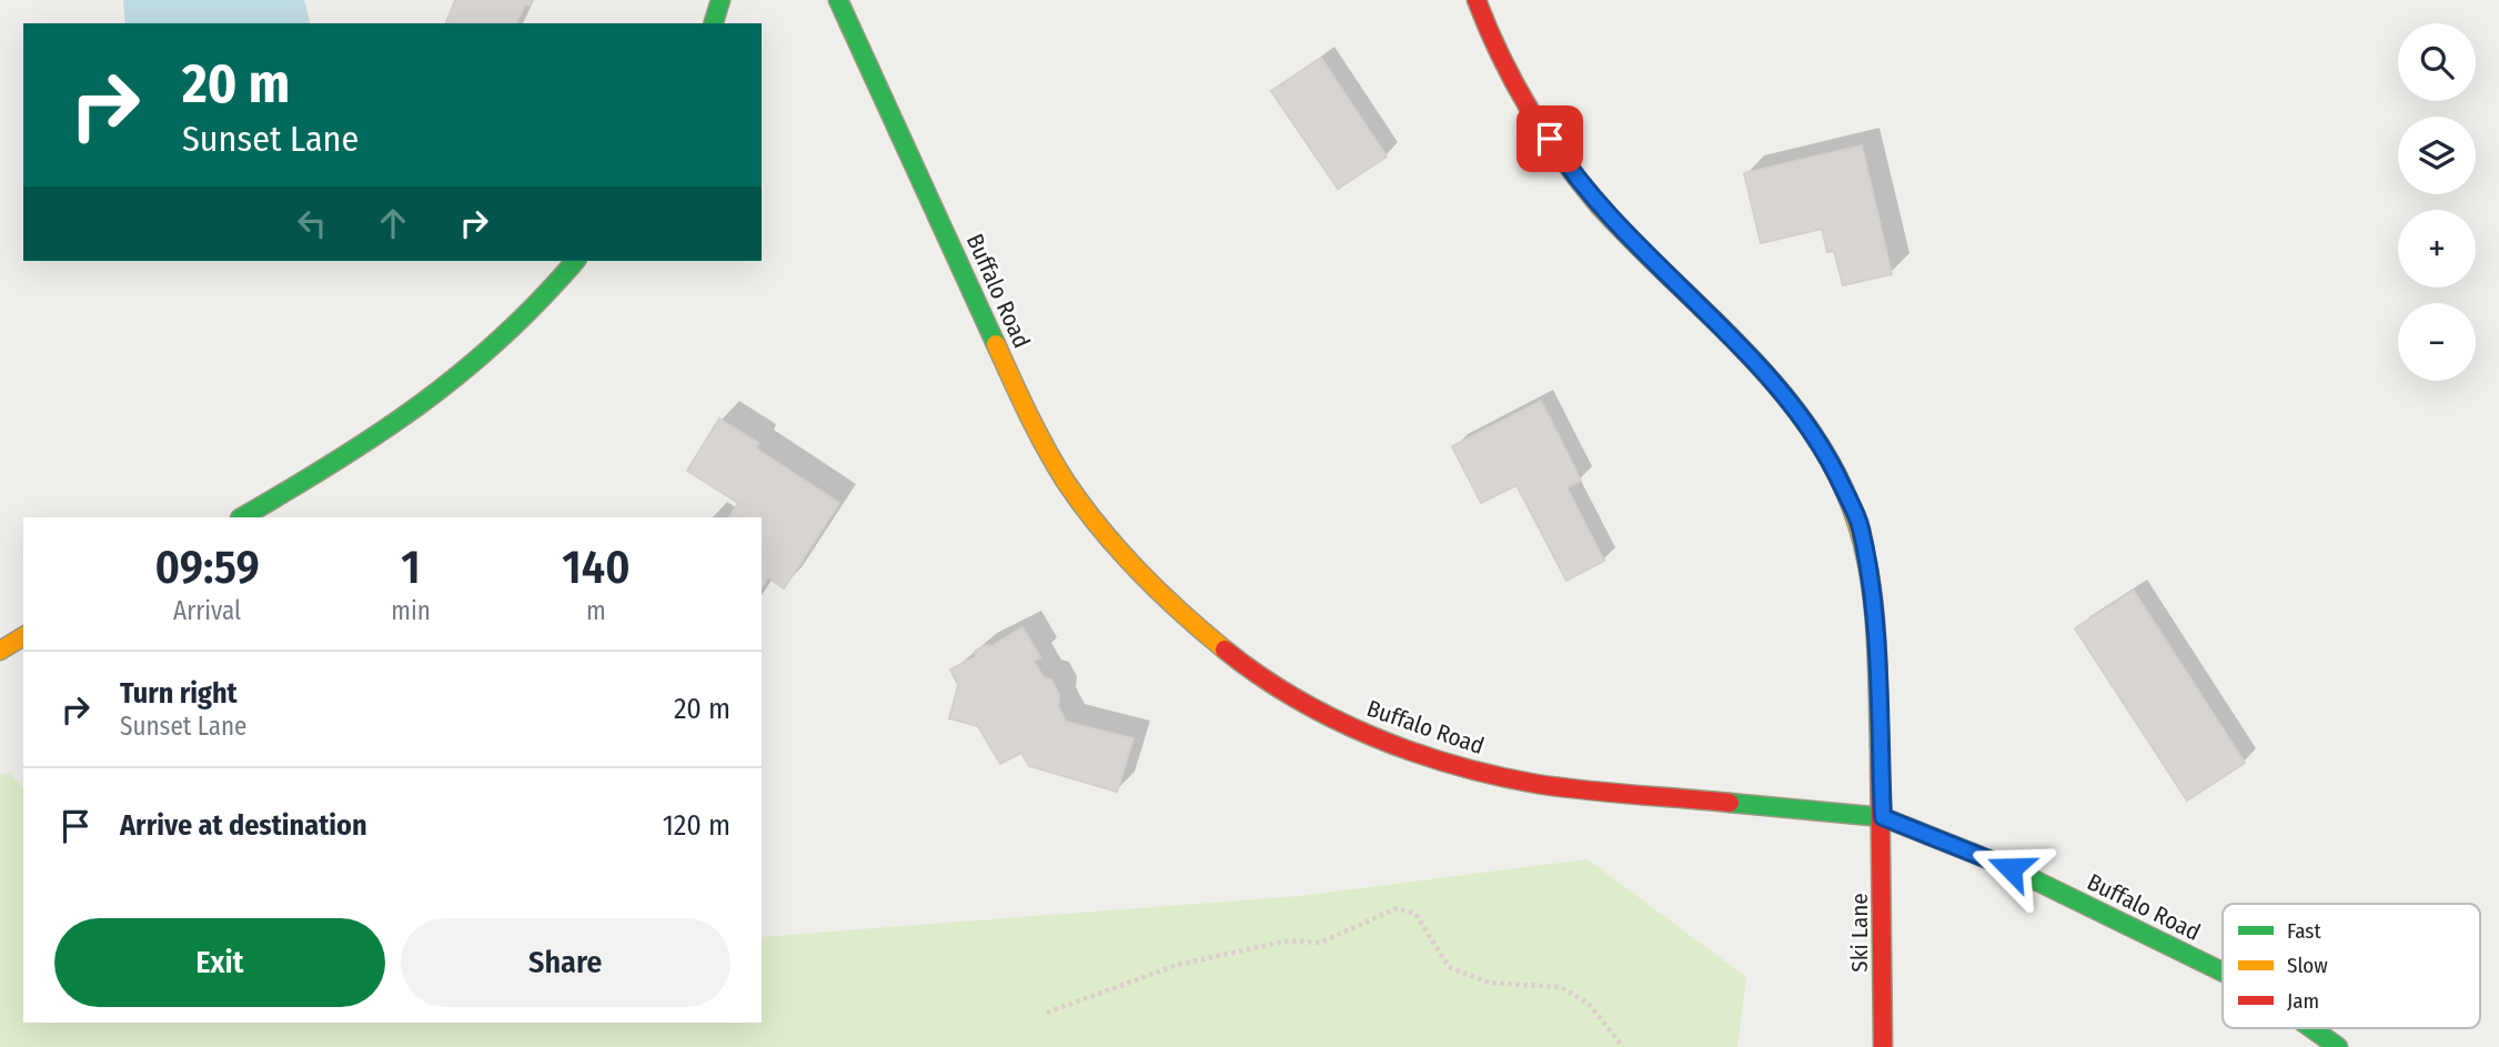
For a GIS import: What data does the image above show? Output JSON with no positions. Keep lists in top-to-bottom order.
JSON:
{
  "streets": {
    "street": ["Buffalo Road", "Ski Lane"]
  },
  "crossings": [
    ["Buffalo Road", "Ski Lane"]
  ],
  "legend": ["Fast", "Slow", "Jam"],
  "page": {
    "map_buttons": ["+", "−"],
    "turn": ["20 m", "Sunset Lane"],
    "eta": [
      "09:59",
      "Arrival",
      "1",
      "min",
      "140",
      "m"
    ],
    "list": [
      {
        "name": "Turn right",
        "note": "Sunset Lane",
        "value": "20 m"
      },
      {
        "name": "Arrive at destination",
        "value": "120 m"
      }
    ],
    "buttons": ["Exit", "Share"]
  }
}
